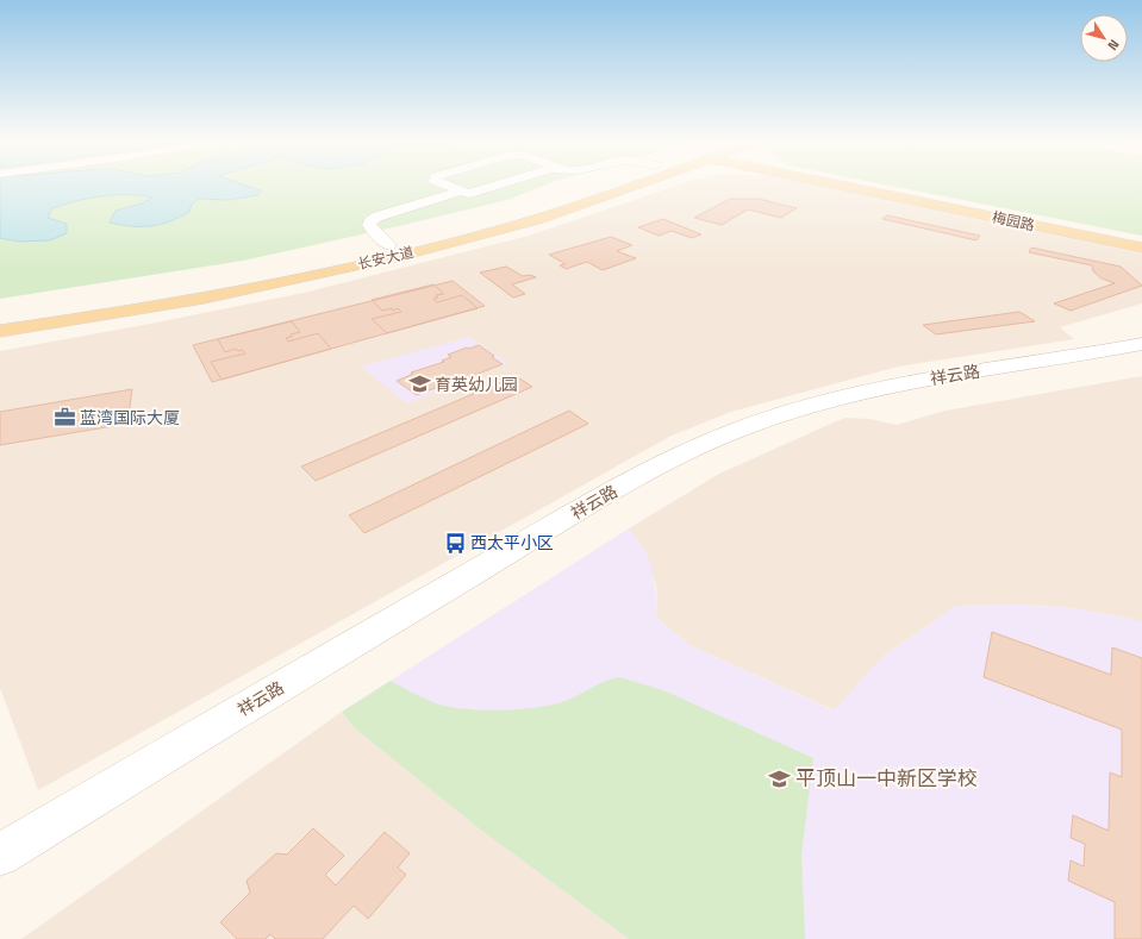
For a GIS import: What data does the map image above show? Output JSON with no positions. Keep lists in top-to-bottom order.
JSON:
{
  "streets": {
    "main road": ["梅园路", "长安大道", "祥云路"]
  },
  "places": {
    "school or university": ["育英幼儿园", "平顶山一中新区学校"],
    "office": ["蓝湾国际大厦"],
    "bus stop": ["西太平小区"]
  },
  "north": "bottom right"
}
